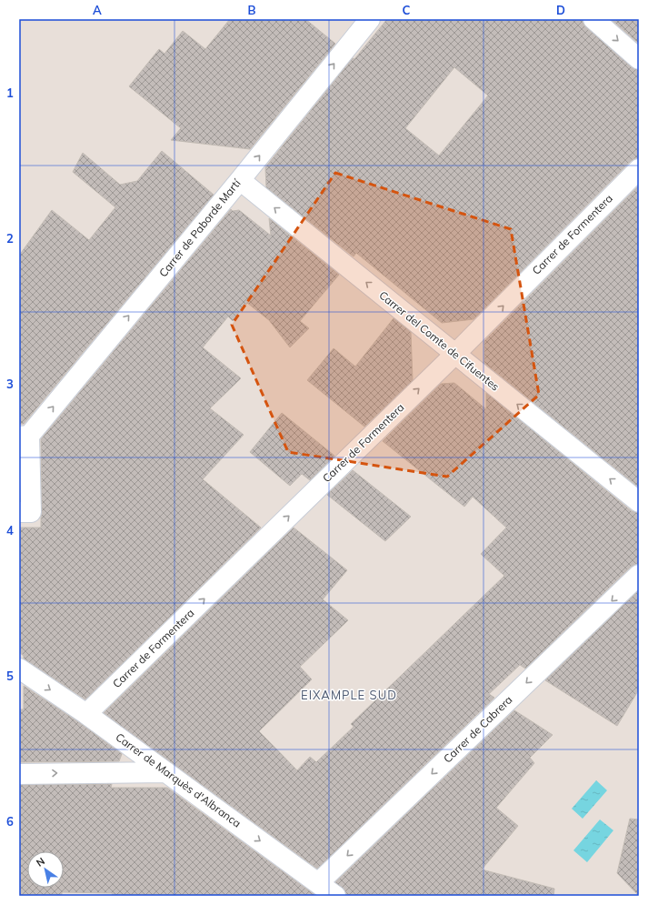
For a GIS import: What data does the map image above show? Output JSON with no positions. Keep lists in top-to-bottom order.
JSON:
{
  "streets": {
    "street": [
      "Carrer de Paborde Martí",
      "Carrer de Formentera",
      "Carrer del Comte de Cifuentes",
      "Carrer de Cabrera",
      "Carrer de Marquès d'Albranca"
    ]
  },
  "crossings": [
    ["Carrer de Paborde Martí", "Carrer del Comte de Cifuentes"],
    ["Carrer de Formentera", "Carrer del Comte de Cifuentes"],
    ["Carrer de Formentera", "Carrer de Marquès d'Albranca"],
    ["Carrer de Cabrera", "Carrer de Marquès d'Albranca"]
  ],
  "one_way": [
    "Carrer de Paborde Martí",
    "Carrer de Formentera",
    "Carrer del Comte de Cifuentes",
    "Carrer de Cabrera",
    "Carrer de Marquès d'Albranca"
  ],
  "districts": ["EIXAMPLE SUD"],
  "north": "top left",
  "grid": {
    "columns": [
      "A",
      "B",
      "C",
      "D"
    ],
    "rows": [
      "1",
      "2",
      "3",
      "4",
      "5",
      "6"
    ]
  }
}
